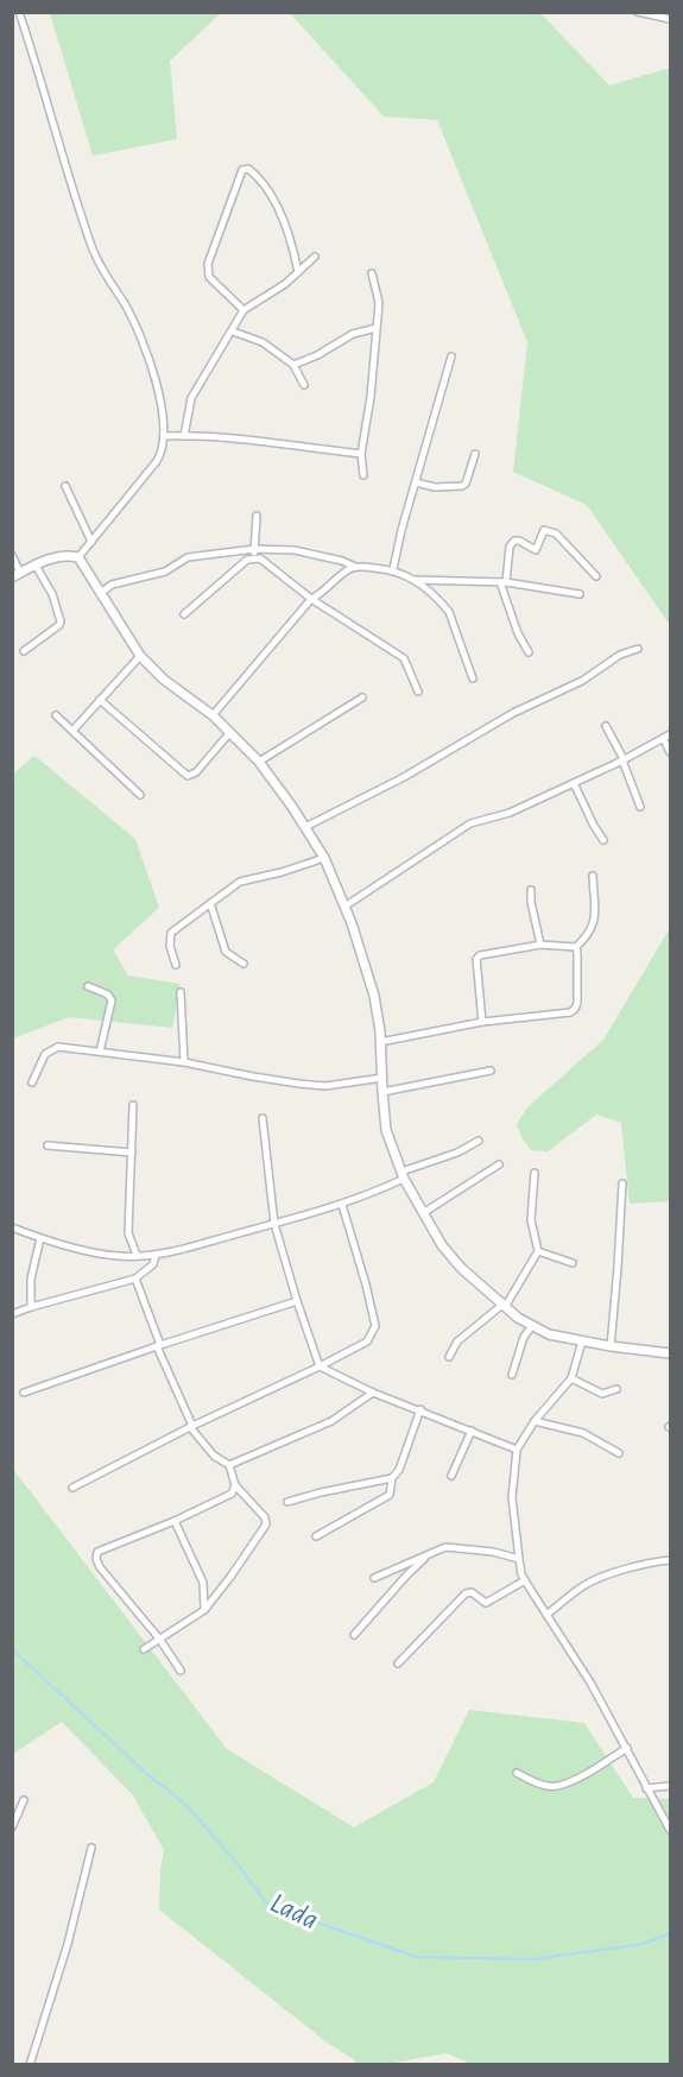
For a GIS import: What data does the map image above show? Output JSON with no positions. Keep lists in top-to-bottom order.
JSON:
{
  "water": ["Lada"]
}
